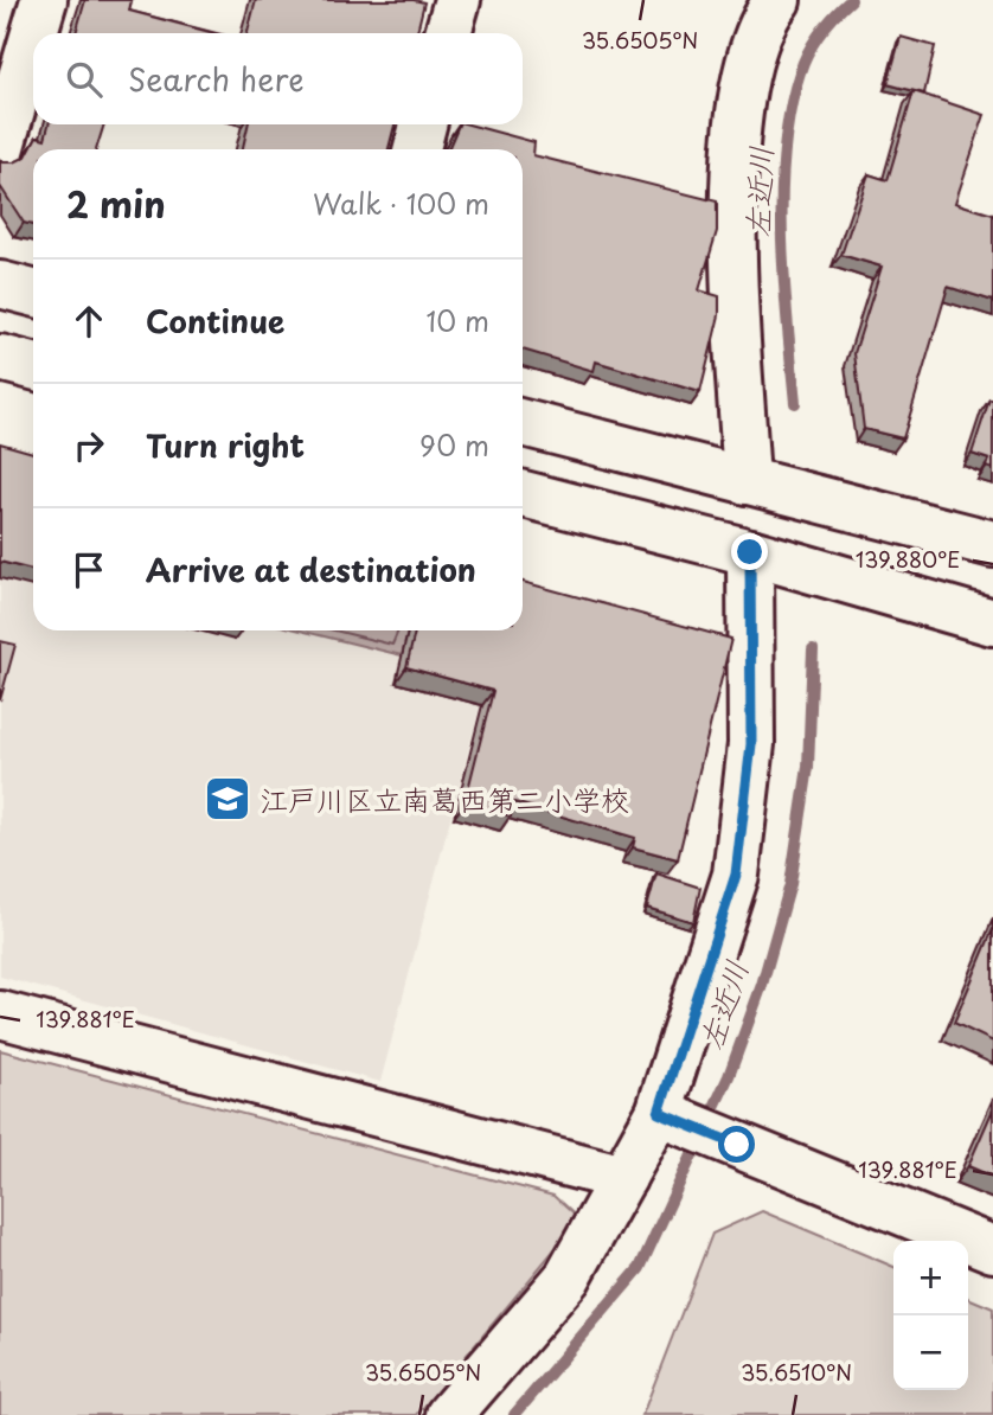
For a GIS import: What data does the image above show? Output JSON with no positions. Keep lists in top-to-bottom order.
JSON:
{
  "water": ["左近川"],
  "places": {
    "school or university": ["江戸川区立南葛西第二小学校"]
  },
  "page": {
    "search": "Search here",
    "heading": ["2 min", "Walk · 100 m"],
    "list": [
      ["Continue", "10 m"],
      ["Turn right", "90 m"],
      "Arrive at destination"
    ],
    "map_buttons": ["+", "−"]
  },
  "coordinates": [
    "35.6505°N",
    "139.880°E",
    "139.881°E",
    "35.6510°N"
  ]
}
